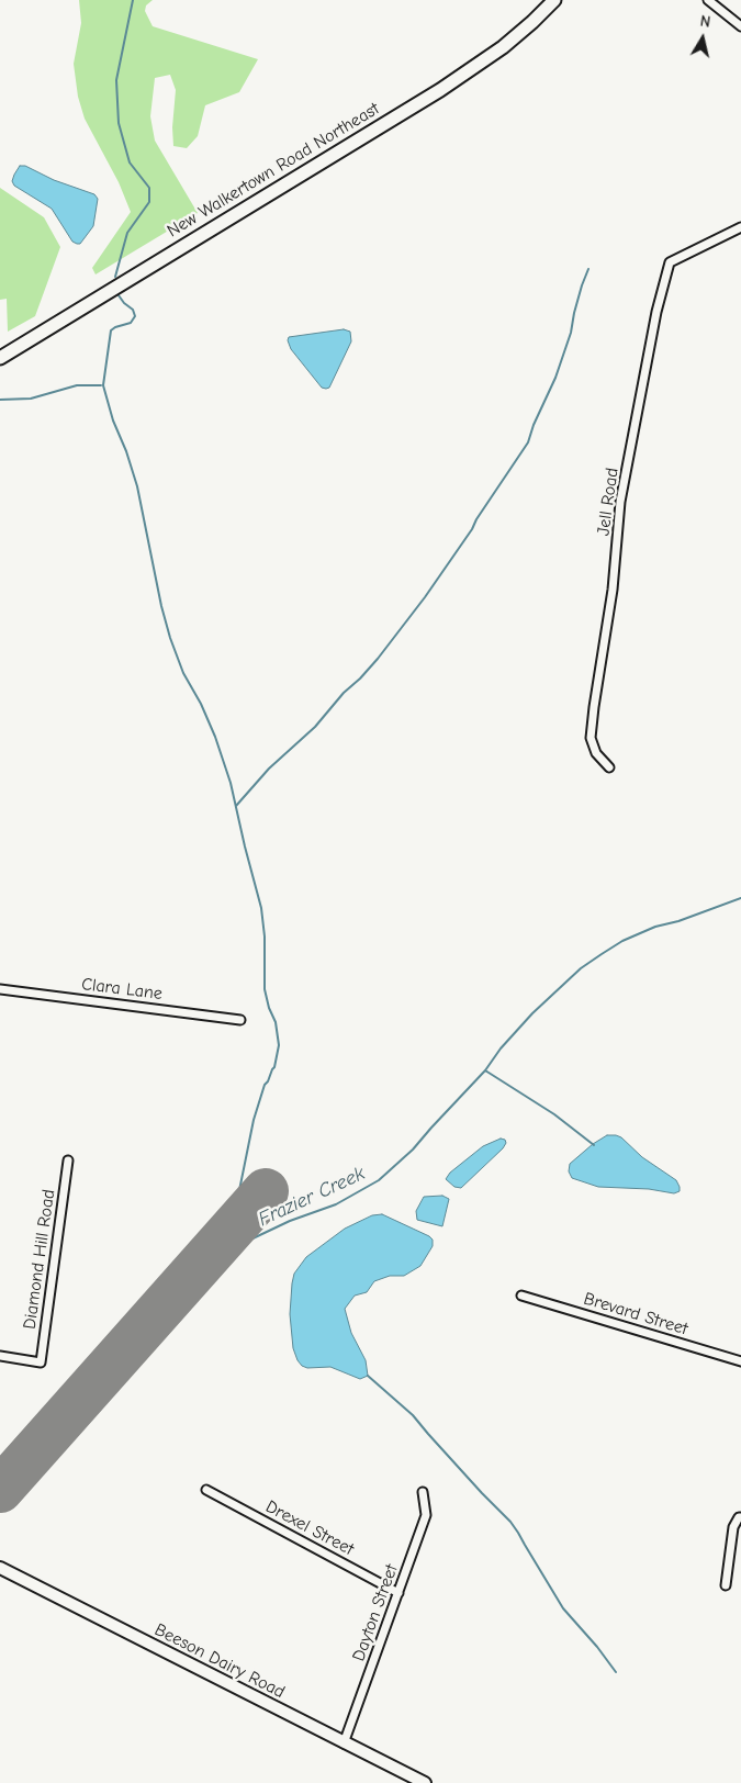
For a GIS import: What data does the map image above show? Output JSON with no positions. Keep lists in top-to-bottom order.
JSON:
{
  "streets": {
    "main road": ["New Walkertown Road Northeast"],
    "street": [
      "Jell Road",
      "Clara Lane",
      "Diamond Hill Road",
      "Brevard Street",
      "Drexel Street",
      "Dayton Street",
      "Beeson Dairy Road"
    ]
  },
  "crossings": [
    ["Drexel Street", "Dayton Street"],
    ["Dayton Street", "Beeson Dairy Road"]
  ],
  "water": ["Frazier Creek"],
  "north": "top"
}
